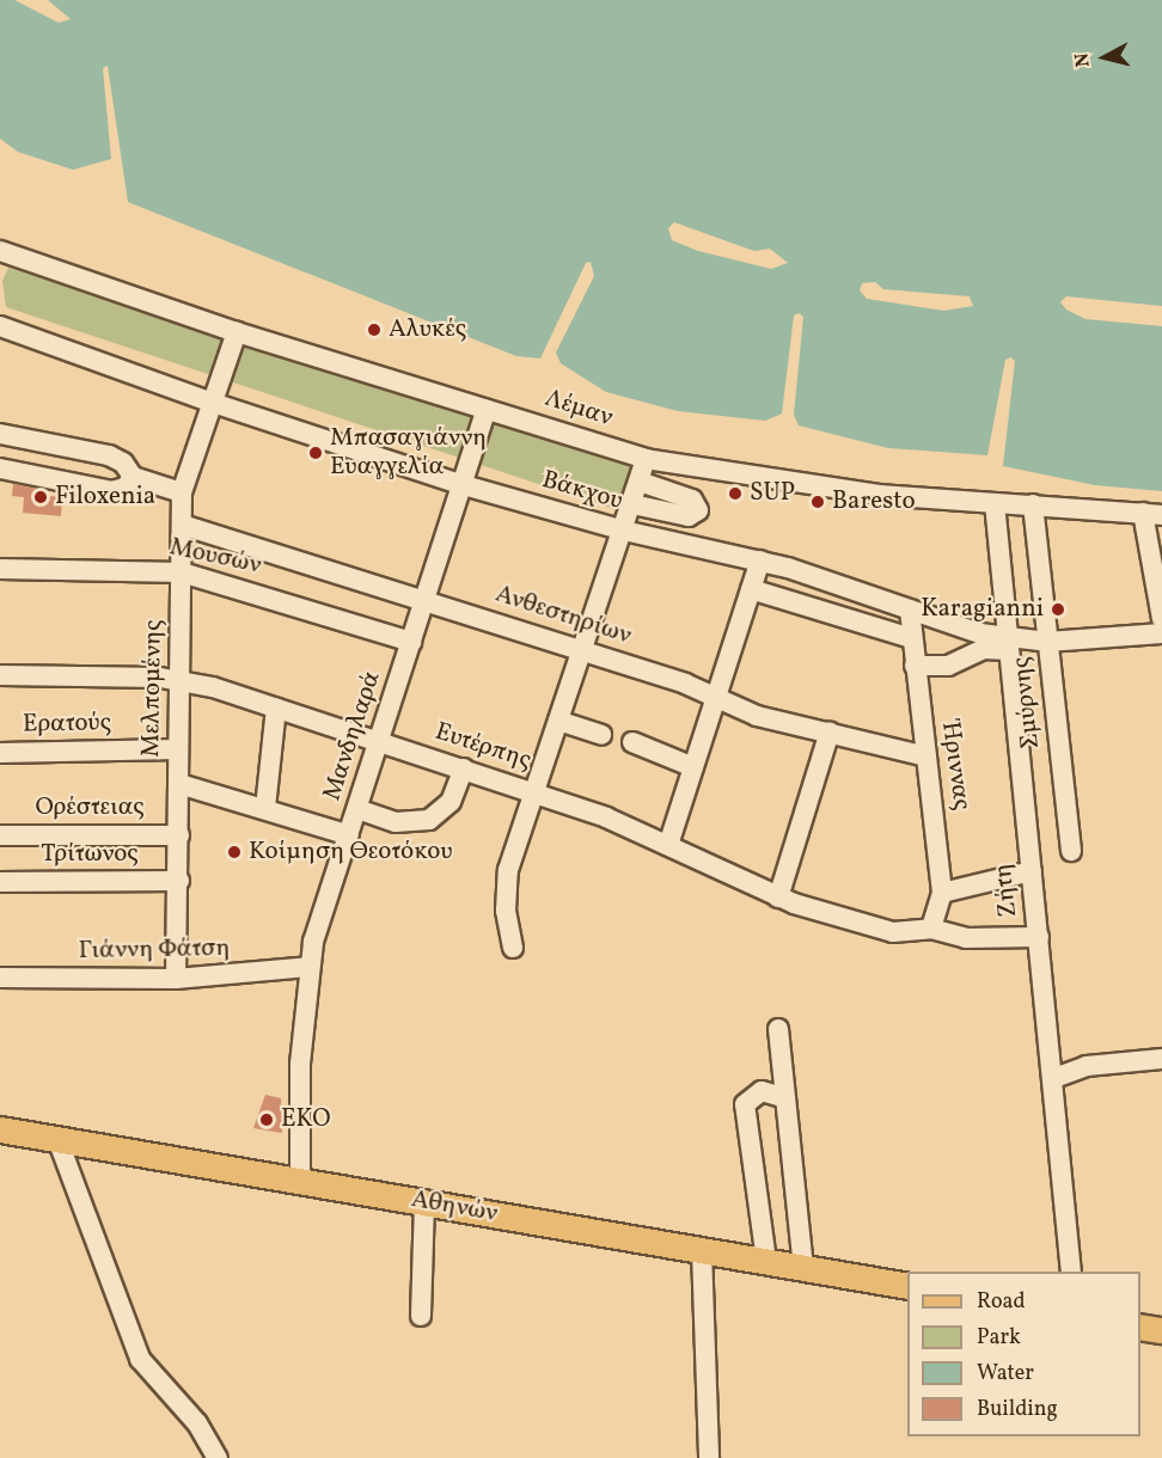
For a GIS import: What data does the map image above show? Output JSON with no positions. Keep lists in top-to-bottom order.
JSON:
{
  "streets": {
    "main road": ["Αθηνών"],
    "street": [
      "Λέμαν",
      "Βάκχου",
      "Μουσών",
      "Ανθεστηρίων",
      "Μελπομένης",
      "Σμύρνης",
      "Ερατούς",
      "Μανδηλαρά",
      "Ευτέρπης",
      "Ήριννας",
      "Ορέστειας",
      "Τρίτωνος",
      "Ζήτη",
      "Γιάννη Φάτση"
    ]
  },
  "crossings": [
    ["Λέμαν", "Μελπομένης"],
    ["Λέμαν", "Σμύρνης"],
    ["Λέμαν", "Μανδηλαρά"],
    ["Λέμαν", "Ζήτη"],
    ["Βάκχου", "Μελπομένης"],
    ["Βάκχου", "Σμύρνης"],
    ["Βάκχου", "Μανδηλαρά"],
    ["Βάκχου", "Ήριννας"],
    ["Βάκχου", "Ζήτη"],
    ["Μουσών", "Μελπομένης"],
    ["Μουσών", "Μανδηλαρά"],
    ["Ανθεστηρίων", "Μελπομένης"],
    ["Ανθεστηρίων", "Μανδηλαρά"],
    ["Ανθεστηρίων", "Ήριννας"],
    ["Μελπομένης", "Ερατούς"],
    ["Μελπομένης", "Ευτέρπης"],
    ["Μελπομένης", "Ορέστειας"],
    ["Μελπομένης", "Τρίτωνος"],
    ["Μελπομένης", "Γιάννη Φάτση"],
    ["Μανδηλαρά", "Ευτέρπης"],
    ["Μανδηλαρά", "Γιάννη Φάτση"],
    ["Μανδηλαρά", "Αθηνών"],
    ["Ευτέρπης", "Ήριννας"]
  ],
  "places": [
    "Αλυκές",
    "Μπασαγιάννη Ευαγγελία",
    "SUP",
    "Filoxenia",
    "Baresto",
    "Karagianni",
    "Κοίμηση Θεοτόκου",
    "EKO"
  ],
  "legend": [
    "Road",
    "Park",
    "Water",
    "Building"
  ],
  "north": "left"
}
